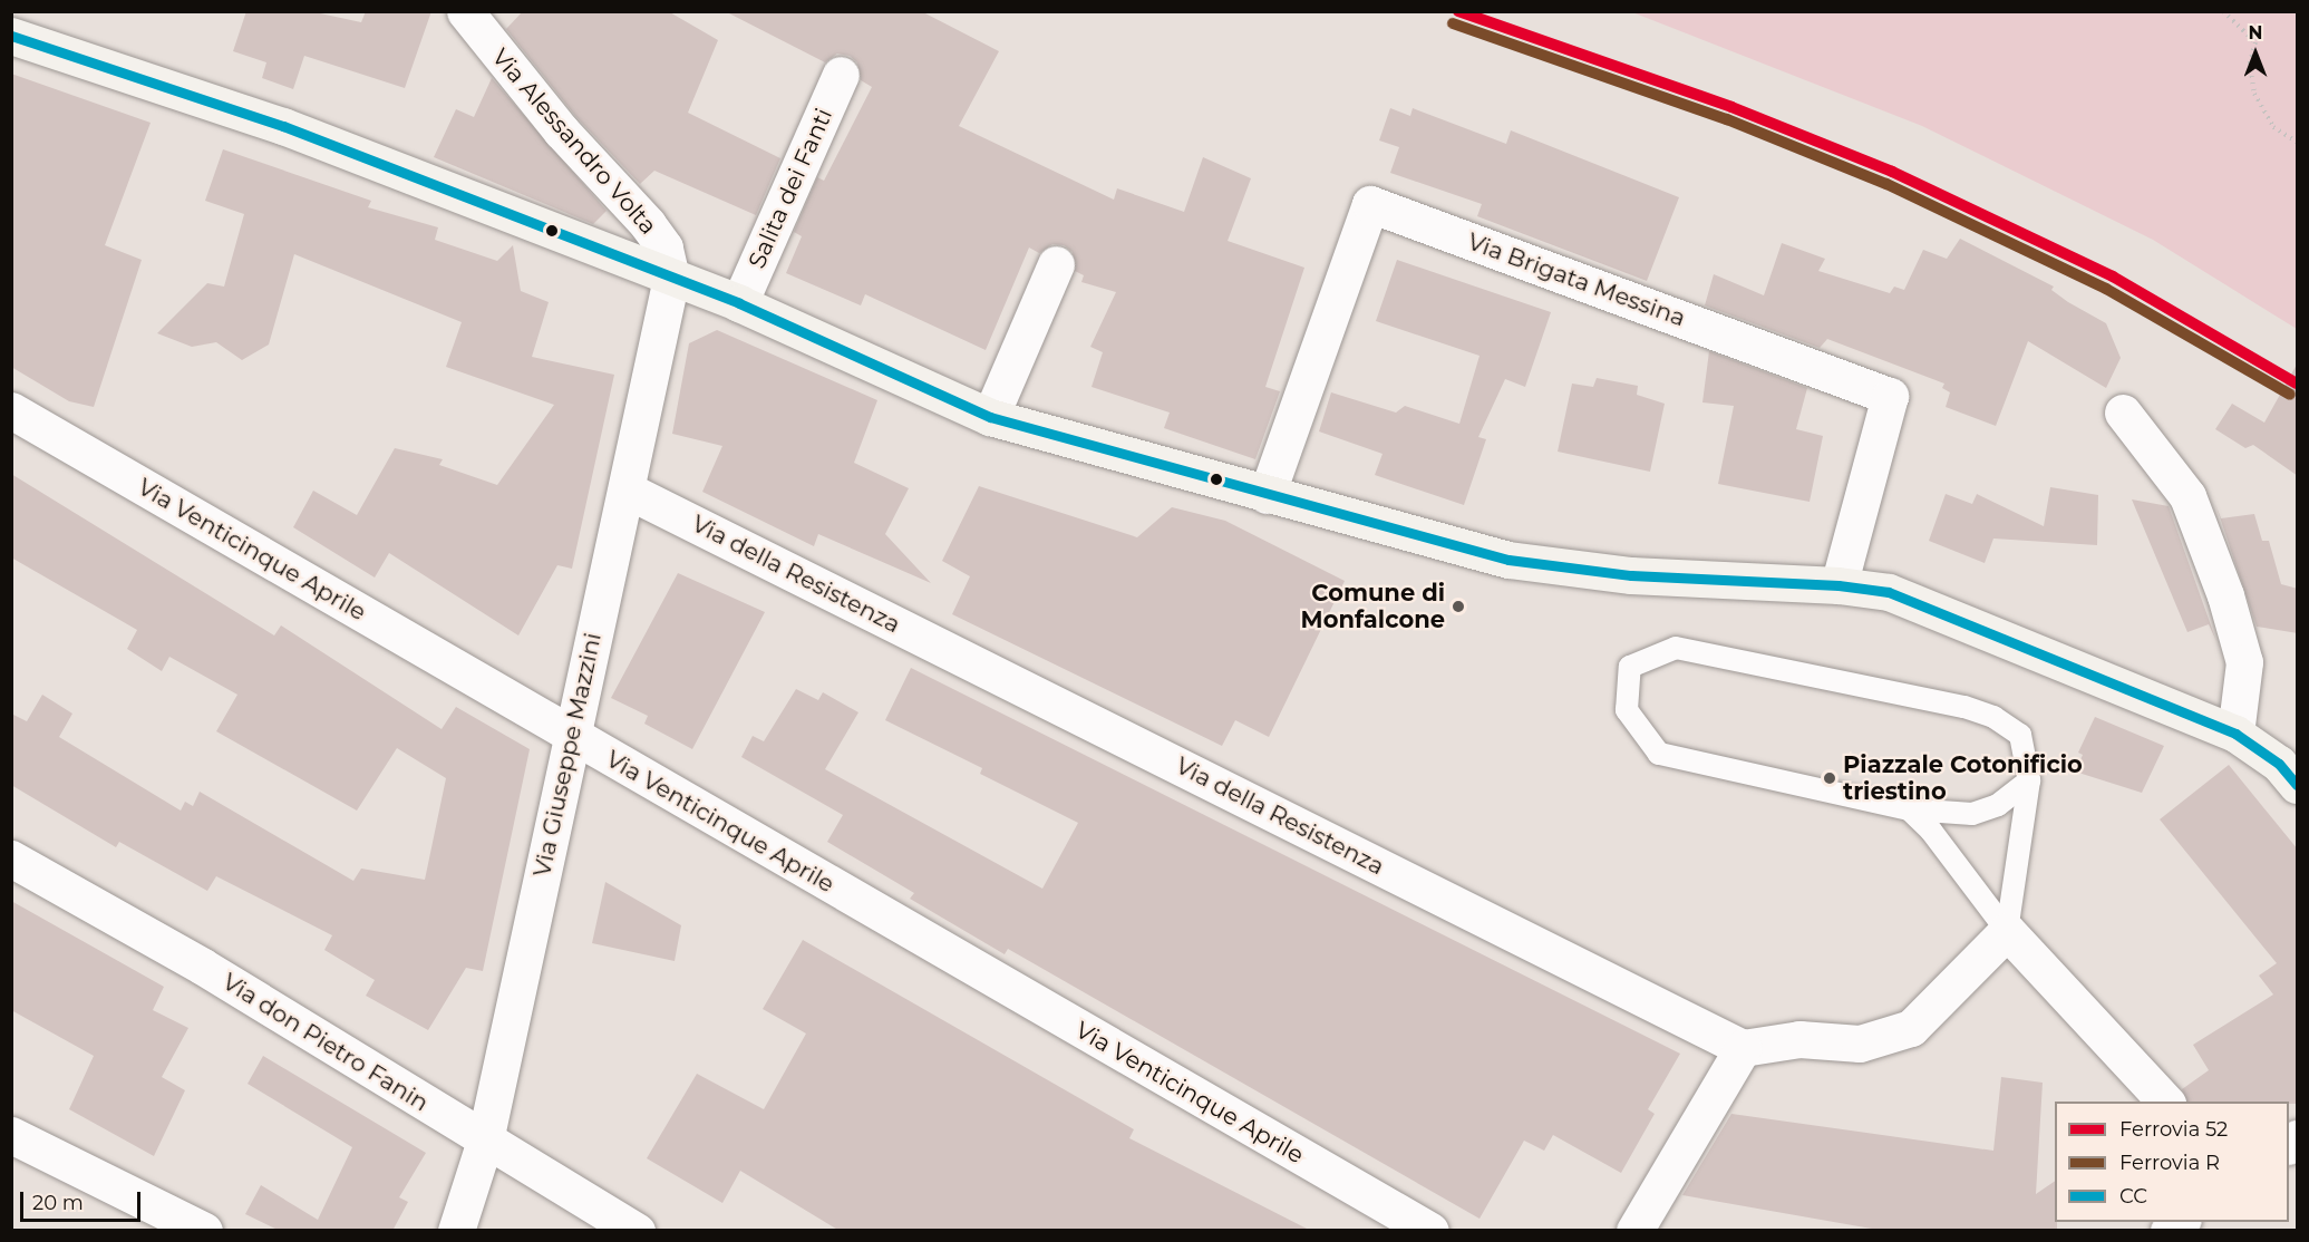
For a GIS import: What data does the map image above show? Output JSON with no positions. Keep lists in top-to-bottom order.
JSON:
{
  "streets": {
    "street": [
      "Via Alessandro Volta",
      "Salita dei Fanti",
      "Via Brigata Messina",
      "Via Venticinque Aprile",
      "Via della Resistenza",
      "Via Giuseppe Mazzini",
      "Via don Pietro Fanin"
    ]
  },
  "crossings": [
    ["Via Alessandro Volta", "Via Giuseppe Mazzini"],
    ["Via Venticinque Aprile", "Via Giuseppe Mazzini"],
    ["Via della Resistenza", "Via Giuseppe Mazzini"],
    ["Via Giuseppe Mazzini", "Via don Pietro Fanin"]
  ],
  "places": ["Comune di Monfalcone", "Piazzale Cotonificio triestino"],
  "lines": ["rail line 52", "rail line R", "transit line CC"],
  "legend": ["Ferrovia 52", "Ferrovia R", "CC"],
  "scale_bar": "20 m",
  "north": "top"
}
